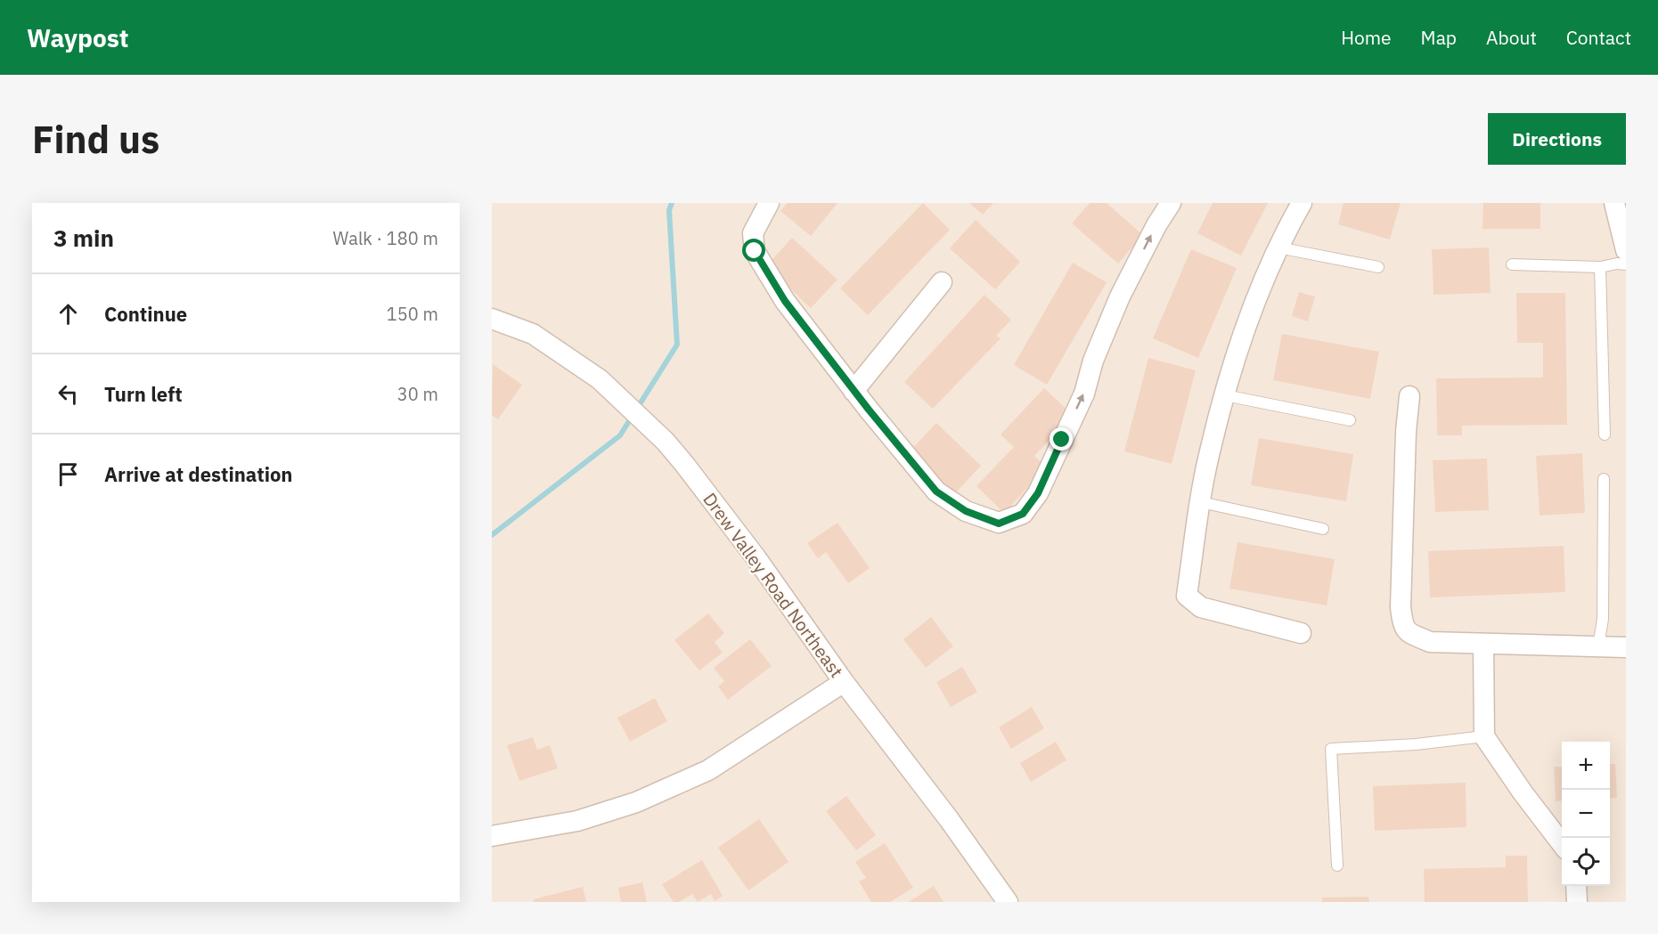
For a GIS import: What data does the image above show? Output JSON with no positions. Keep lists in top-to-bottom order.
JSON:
{
  "streets": {
    "street": ["Drew Valley Road Northeast"]
  },
  "page": {
    "header": "Waypost",
    "nav": [
      "Home",
      "Map",
      "About",
      "Contact"
    ],
    "buttons": "Directions",
    "title": "Find us",
    "heading": ["3 min", "Walk · 180 m"],
    "list": [
      ["Continue", "150 m"],
      ["Turn left", "30 m"],
      "Arrive at destination"
    ],
    "map_buttons": ["+", "−"]
  }
}
